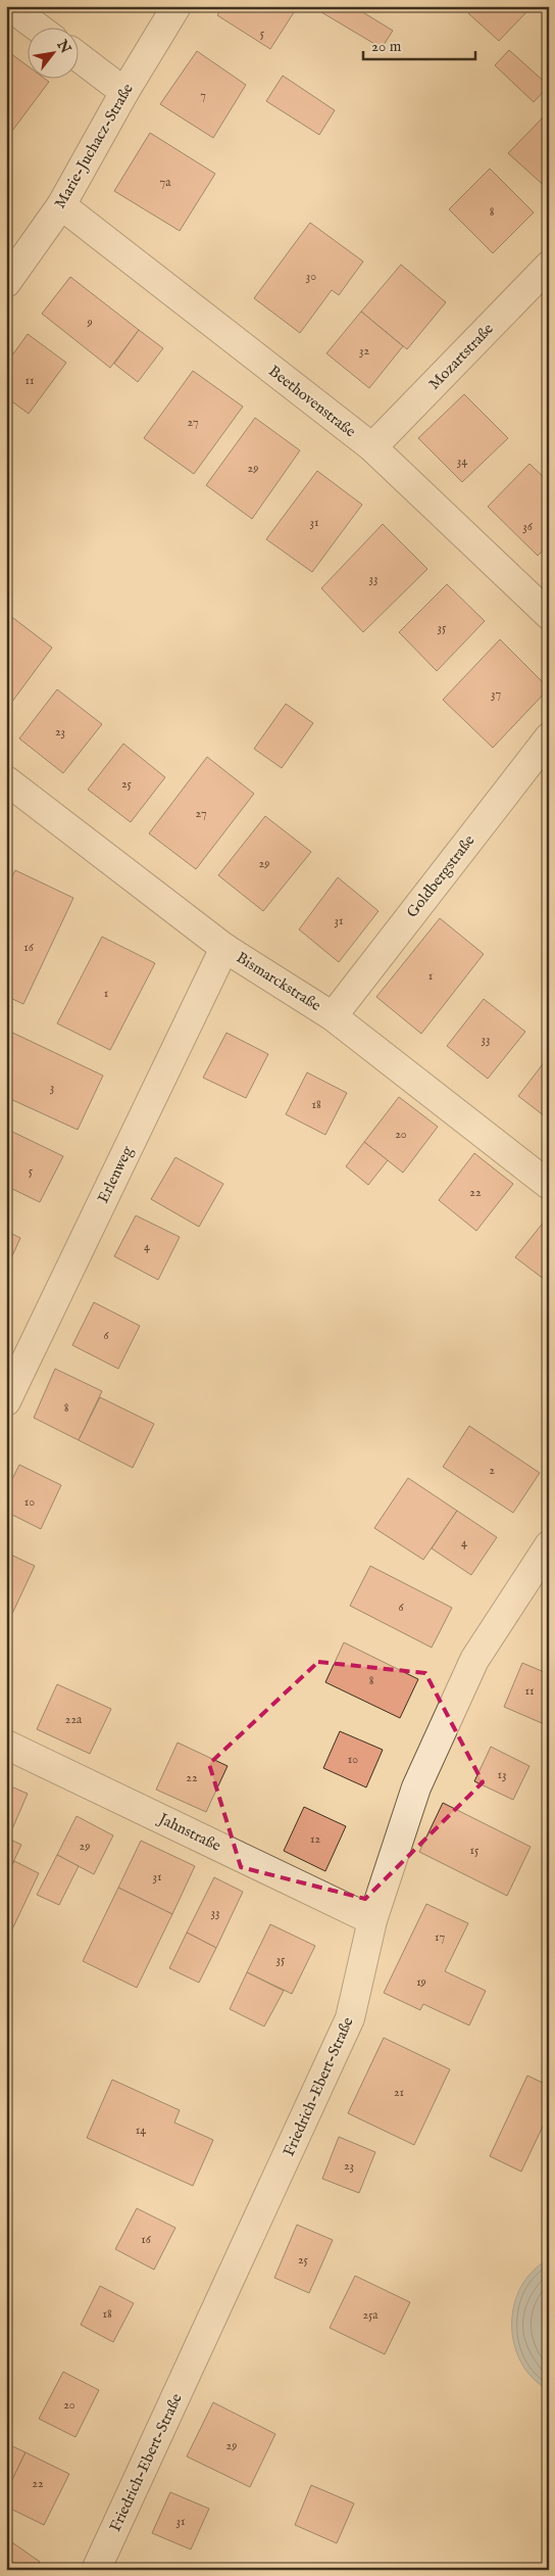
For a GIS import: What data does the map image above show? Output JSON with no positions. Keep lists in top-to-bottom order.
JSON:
{
  "streets": {
    "street": [
      "Marie-Juchacz-Straße",
      "Mozartstraße",
      "Beethovenstraße",
      "Goldbergstraße",
      "Bismarckstraße",
      "Erlenweg",
      "Jahnstraße",
      "Friedrich-Ebert-Straße"
    ]
  },
  "crossings": [
    ["Marie-Juchacz-Straße", "Beethovenstraße"],
    ["Mozartstraße", "Beethovenstraße"],
    ["Goldbergstraße", "Bismarckstraße"],
    ["Bismarckstraße", "Erlenweg"],
    ["Jahnstraße", "Friedrich-Ebert-Straße"]
  ],
  "house_numbers": [
    "5",
    "7",
    "7a",
    "8",
    "30",
    "9",
    "32",
    "11",
    "27",
    "34",
    "29",
    "31",
    "36",
    "33",
    "35",
    "37",
    "23",
    "25",
    "27",
    "29",
    "31",
    "16",
    "1",
    "1",
    "33",
    "3",
    "18",
    "20",
    "5",
    "22",
    "4",
    "6",
    "8",
    "2",
    "10",
    "4",
    "6",
    "8",
    "11",
    "22a",
    "10",
    "13",
    "22",
    "12",
    "29",
    "15",
    "31",
    "33",
    "17",
    "35",
    "19",
    "21",
    "14",
    "23",
    "16",
    "25",
    "18",
    "25a",
    "20",
    "29",
    "22",
    "31"
  ],
  "scale_bar": "20 m",
  "north": "top right"
}
